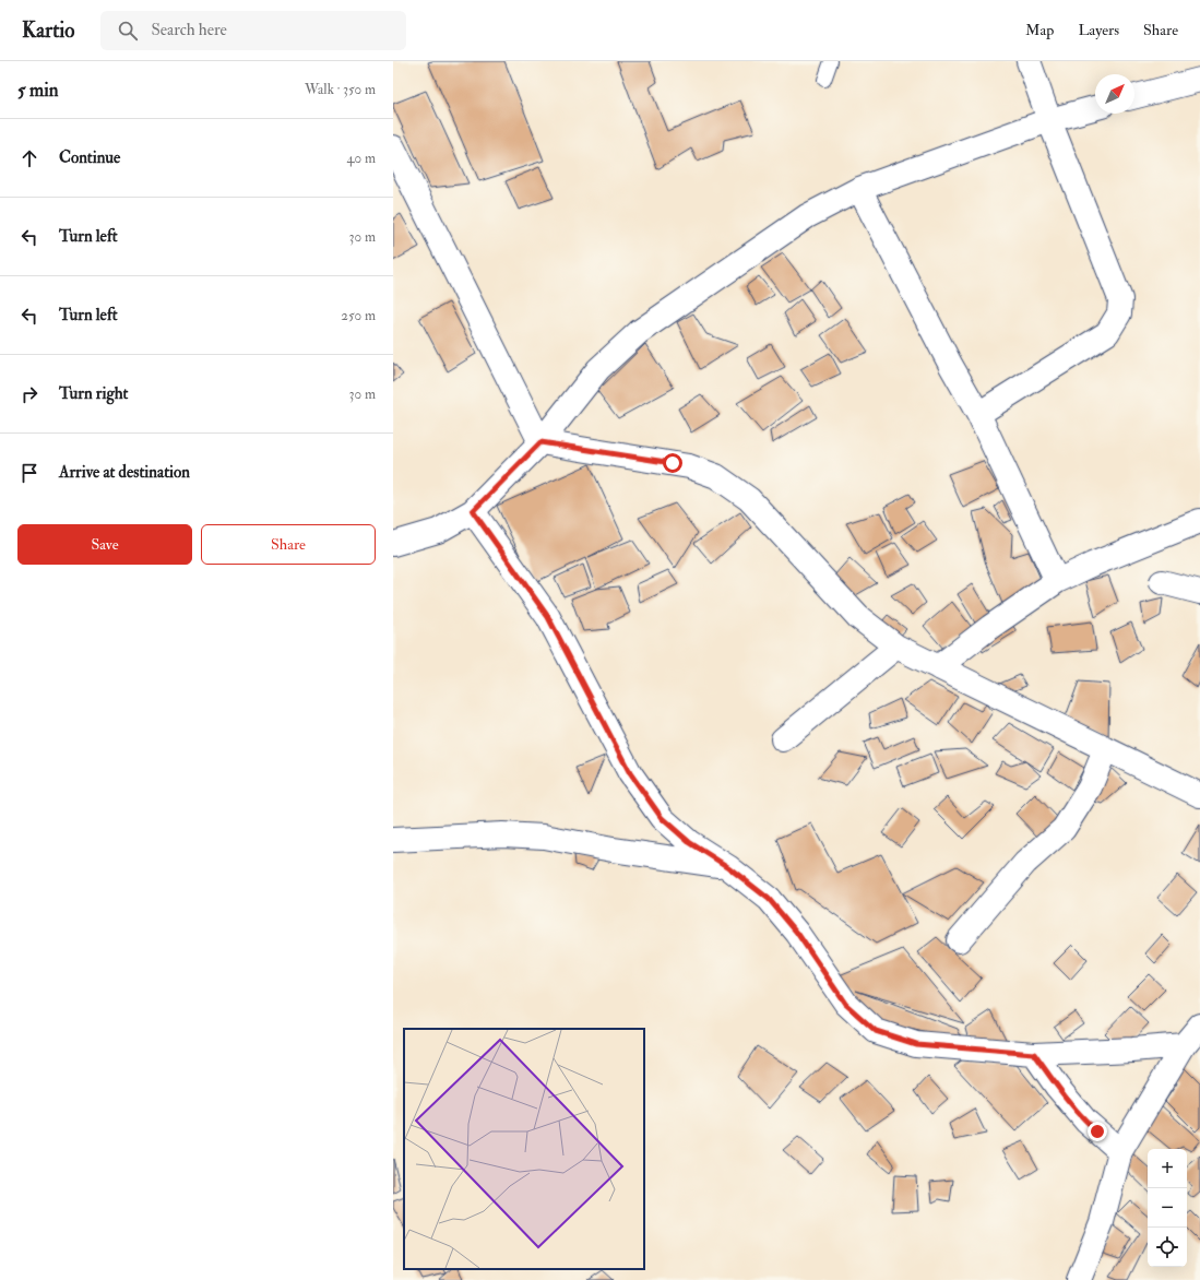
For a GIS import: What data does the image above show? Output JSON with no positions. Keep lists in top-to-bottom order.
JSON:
{
  "north": "top right",
  "page": {
    "header": "Kartio",
    "search": "Search here",
    "nav": ["Map", "Layers", "Share"],
    "heading": ["5 min", "Walk · 350 m"],
    "list": [
      ["Continue", "40 m"],
      ["Turn left", "30 m"],
      ["Turn left", "250 m"],
      ["Turn right", "30 m"],
      "Arrive at destination"
    ],
    "buttons": ["Save", "Share"],
    "map_buttons": ["+", "−"]
  }
}
